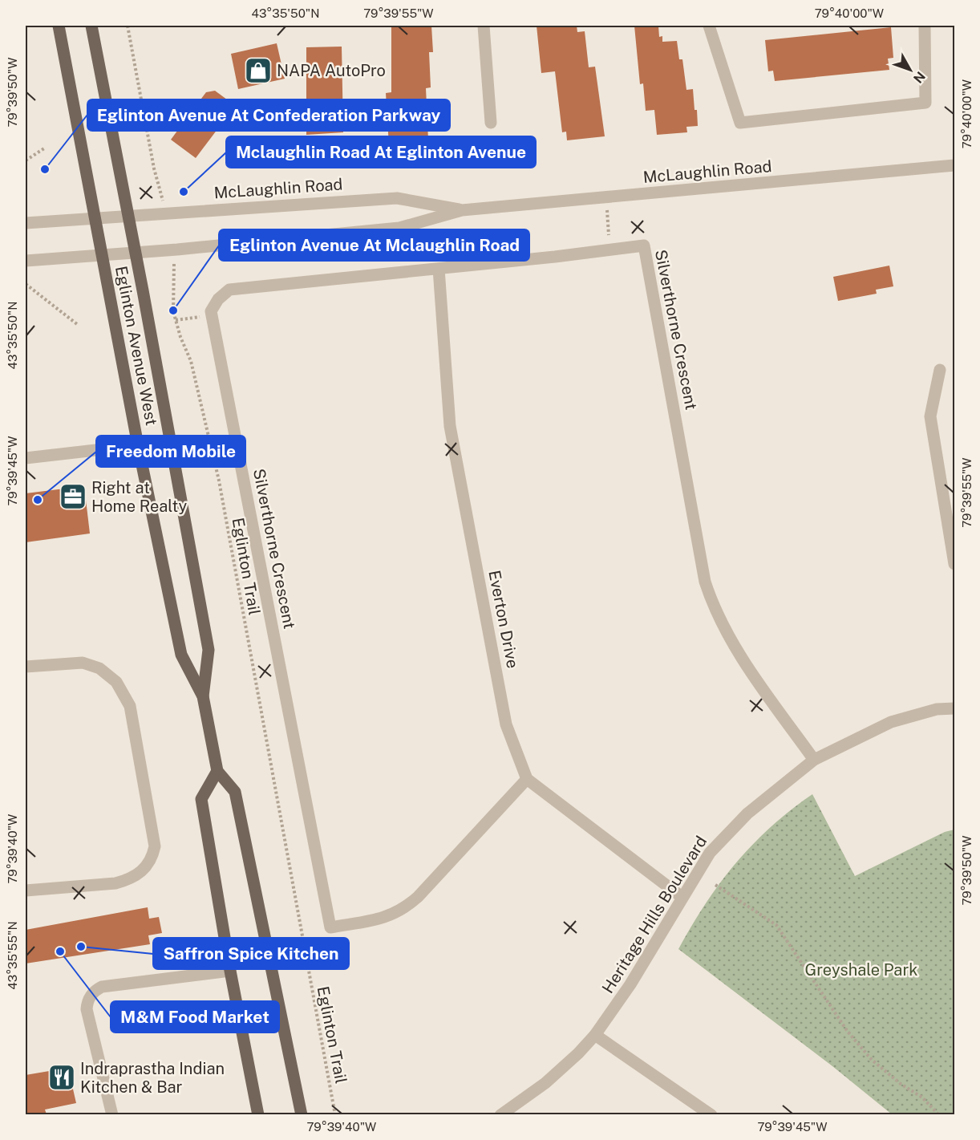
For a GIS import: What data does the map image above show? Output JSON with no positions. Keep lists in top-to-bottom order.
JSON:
{
  "streets": {
    "main road": ["Eglinton Avenue West"],
    "street": [
      "McLaughlin Road",
      "Silverthorne Crescent",
      "Everton Drive",
      "Heritage Hills Boulevard"
    ],
    "path": ["Eglinton Trail"]
  },
  "crossings": [
    ["McLaughlin Road", "Eglinton Avenue West"],
    ["McLaughlin Road", "Eglinton Trail"],
    ["Silverthorne Crescent", "Everton Drive"],
    ["Silverthorne Crescent", "Heritage Hills Boulevard"]
  ],
  "parks": ["Greyshale Park"],
  "places": {
    "shop": ["NAPA AutoPro"],
    "other": [
      "Eglinton Avenue At Confederation Parkway",
      "Mclaughlin Road At Eglinton Avenue",
      "Eglinton Avenue At Mclaughlin Road",
      "Freedom Mobile",
      "Saffron Spice Kitchen",
      "M&M Food Market"
    ],
    "office": ["Right at Home Realty"],
    "restaurant": ["Indraprastha Indian Kitchen & Bar"]
  },
  "north": "bottom right",
  "coordinates": [
    "43°35'50\"N",
    "79°39'55\"W",
    "79°40'00\"W",
    "79°39'50\"W",
    "79°39'45\"W",
    "79°39'40\"W",
    "43°35'55\"N"
  ]
}
